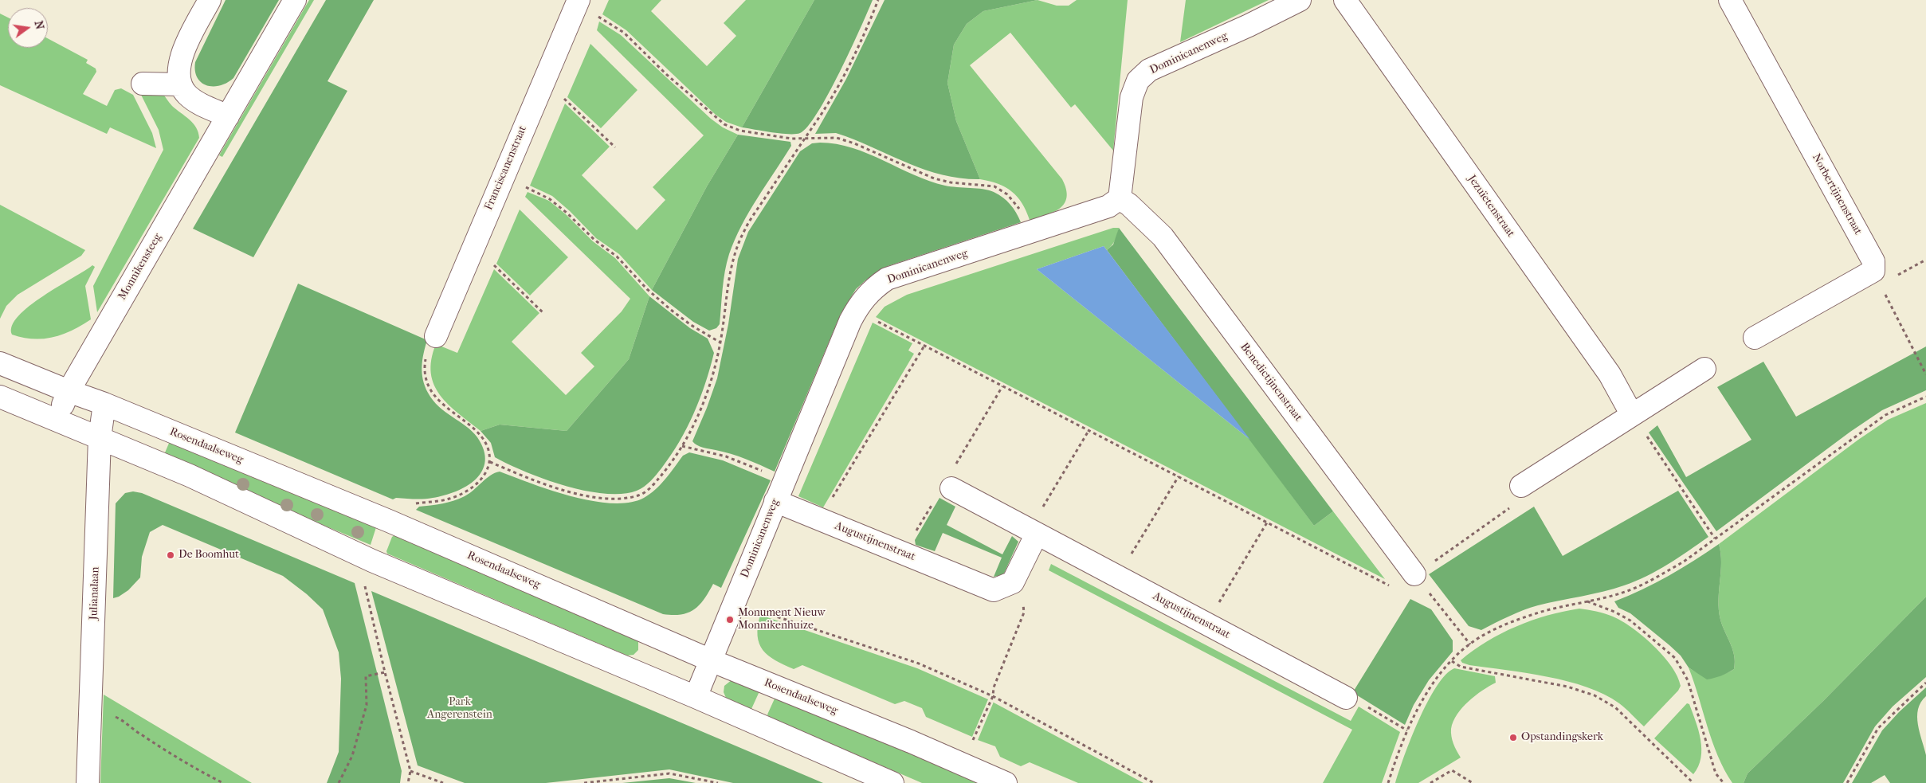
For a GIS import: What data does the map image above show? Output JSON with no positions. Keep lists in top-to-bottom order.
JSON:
{
  "streets": {
    "street": [
      "Dominicanenweg",
      "Franciscanenstraat",
      "Norbertijnenstraat",
      "Jezuïetenstraat",
      "Monnikensteeg",
      "Benedictijnenstraat",
      "Rosendaalseweg",
      "Augustijnenstraat",
      "Julianalaan"
    ]
  },
  "crossings": [
    ["Dominicanenweg", "Benedictijnenstraat"],
    ["Dominicanenweg", "Rosendaalseweg"],
    ["Dominicanenweg", "Augustijnenstraat"],
    ["Monnikensteeg", "Rosendaalseweg"],
    ["Rosendaalseweg", "Julianalaan"]
  ],
  "parks": ["Park Angerenstein"],
  "places": ["De Boomhut", "Monument Nieuw Monnikenhuize", "Opstandingskerk"],
  "north": "right"
}
